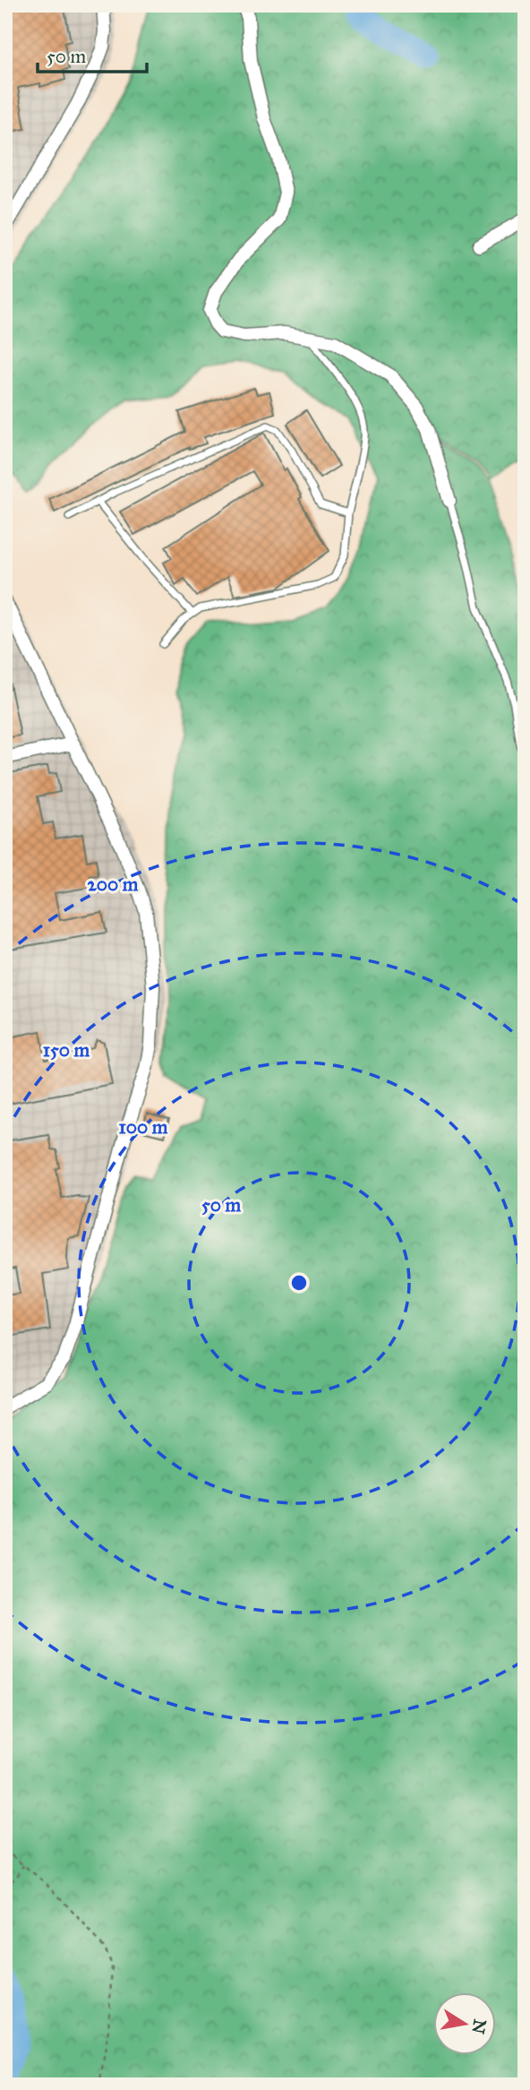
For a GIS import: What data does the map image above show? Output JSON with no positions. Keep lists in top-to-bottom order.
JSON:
{
  "scale_bar": "50 m",
  "north": "right",
  "rings": [
    "200 m",
    "150 m",
    "100 m",
    "50 m"
  ]
}
